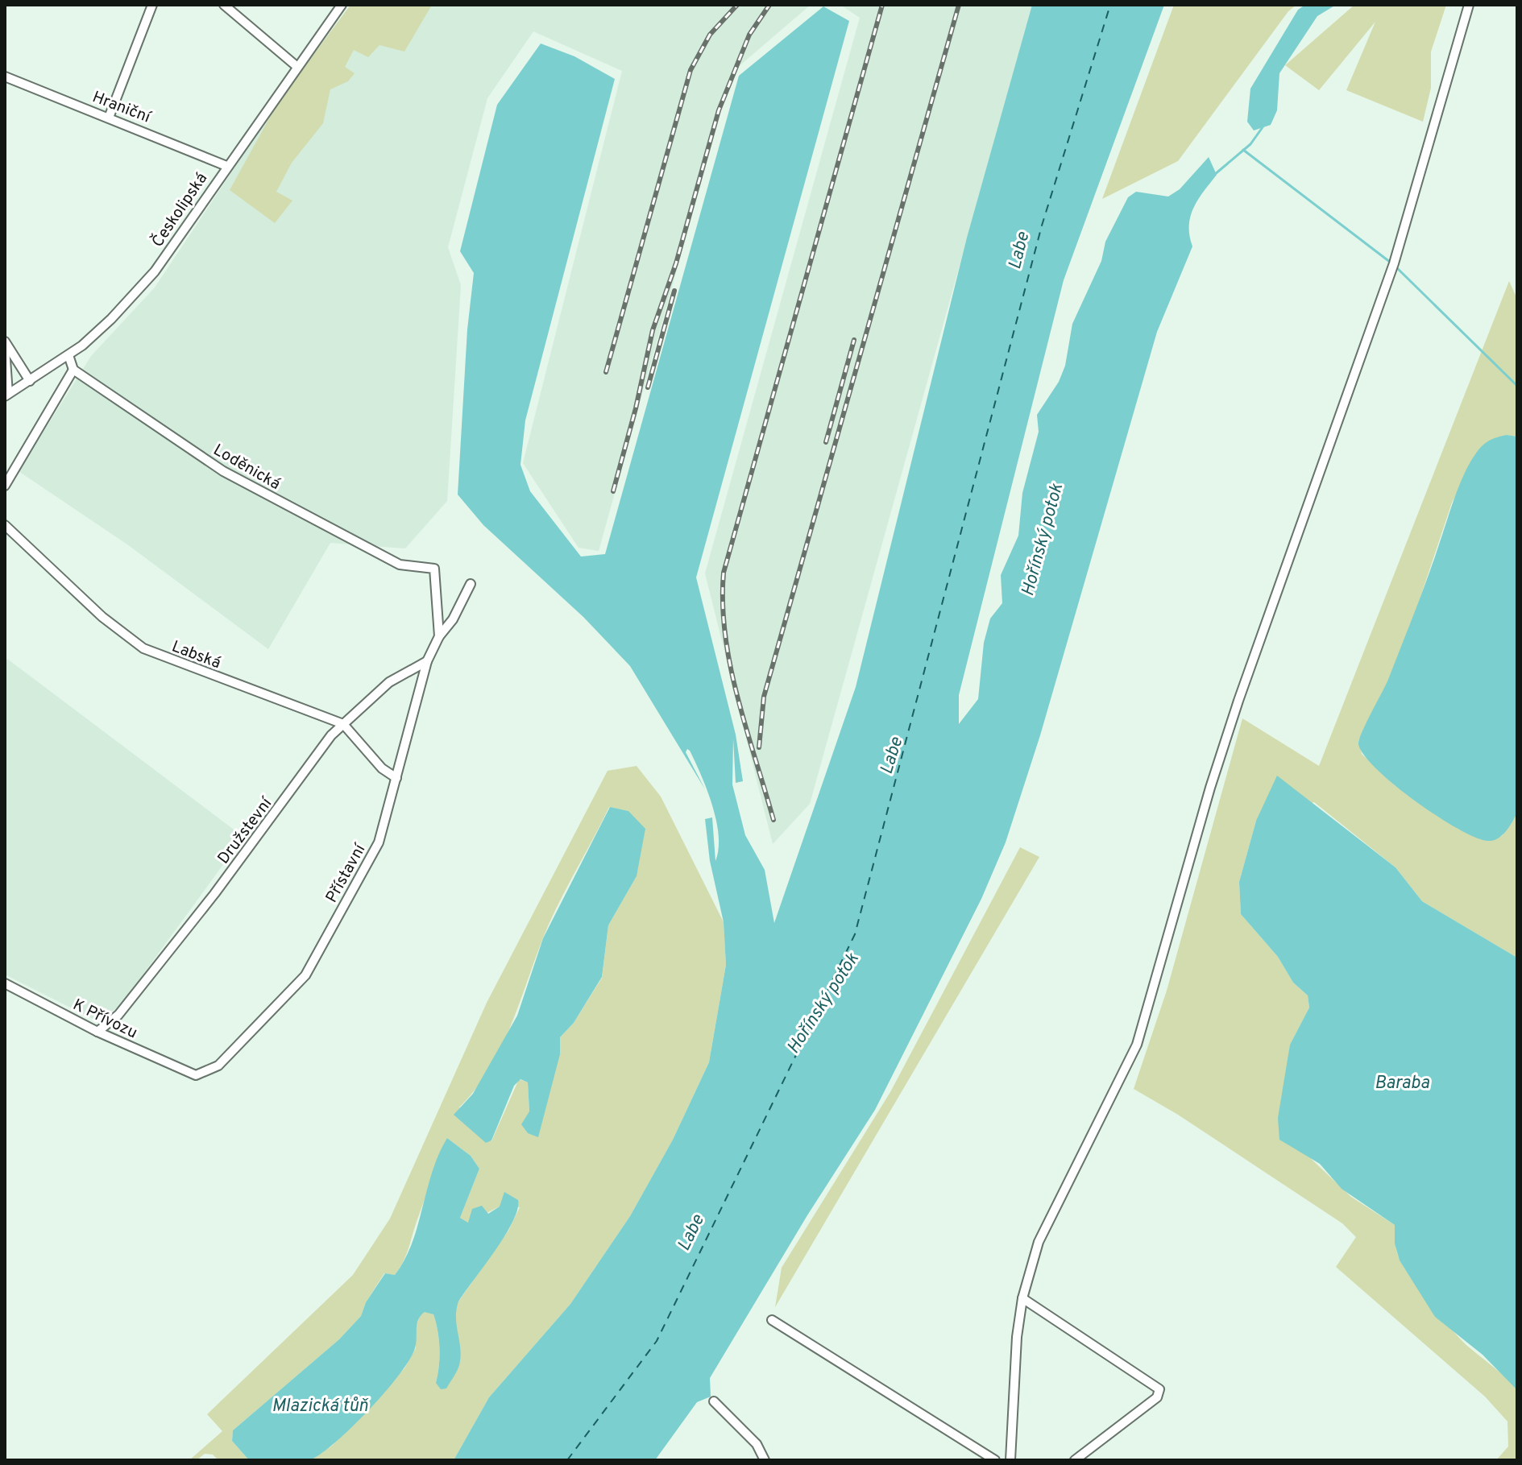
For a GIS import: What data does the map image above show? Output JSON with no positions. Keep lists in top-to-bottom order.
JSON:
{
  "streets": {
    "street": [
      "Hraniční",
      "Českolipská",
      "Loděnická",
      "Labská",
      "Družstevní",
      "Přístavní",
      "K Přívozu"
    ]
  },
  "crossings": [
    ["Hraniční", "Českolipská"],
    ["Loděnická", "Přístavní"],
    ["Labská", "Družstevní"],
    ["Labská", "Přístavní"],
    ["Družstevní", "Přístavní"],
    ["Družstevní", "K Přívozu"],
    ["Přístavní", "K Přívozu"]
  ],
  "water": [
    "Labe",
    "Hořínský potok",
    "Baraba",
    "Mlazická tůň"
  ]
}
